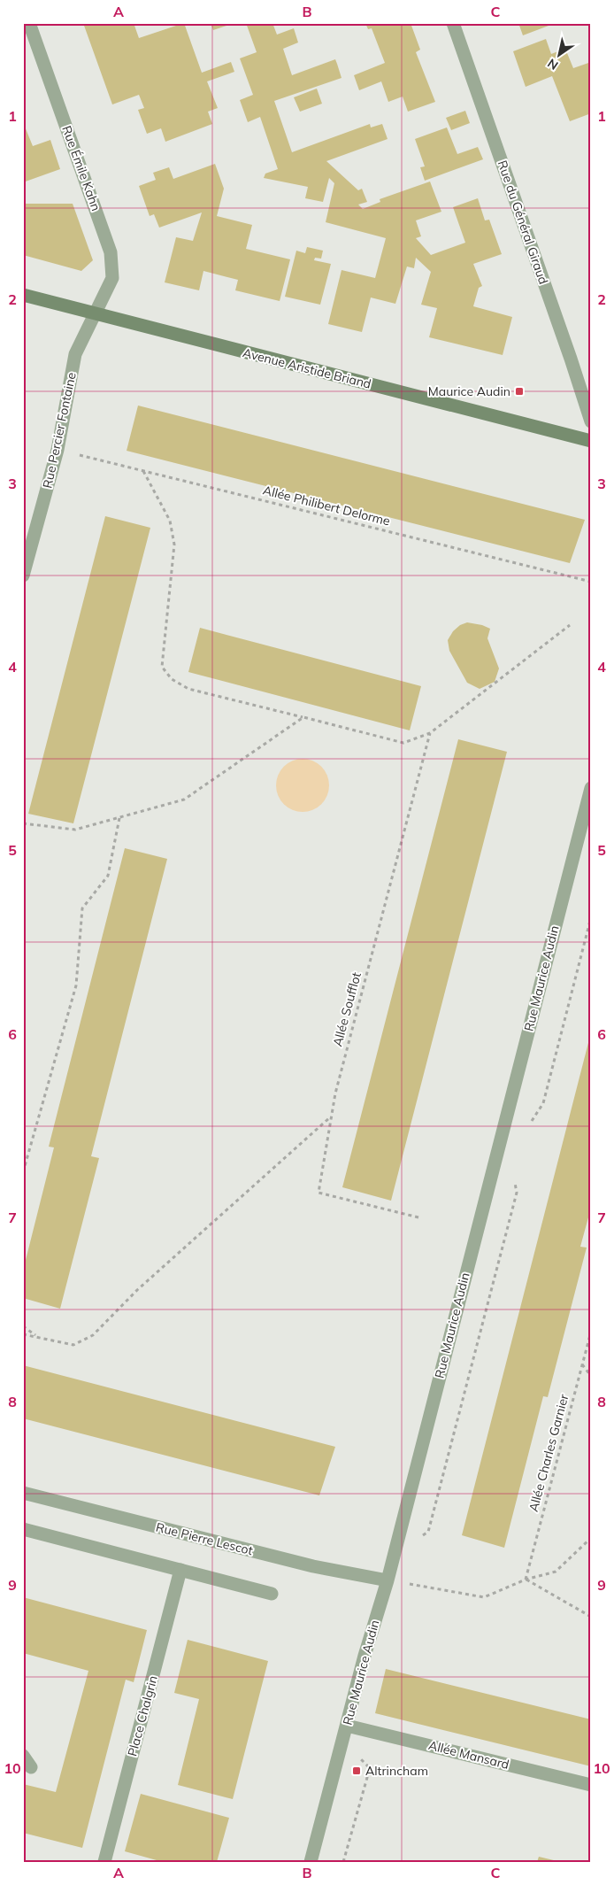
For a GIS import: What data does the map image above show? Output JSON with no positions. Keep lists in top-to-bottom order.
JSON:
{
  "streets": {
    "street": [
      "Rue Émile Kahn",
      "Rue du Général Giraud",
      "Avenue Aristide Briand",
      "Rue Percier Fontaine",
      "Rue Maurice Audin",
      "Rue Pierre Lescot",
      "Place Chalgrin",
      "Allée Mansard"
    ],
    "path": ["Allée Philibert Delorme", "Allée Soufflot", "Allée Charles Garnier"]
  },
  "crossings": [
    ["Rue Émile Kahn", "Avenue Aristide Briand"],
    ["Rue Émile Kahn", "Rue Percier Fontaine"],
    ["Avenue Aristide Briand", "Rue Percier Fontaine"],
    ["Rue Percier Fontaine", "Allée Philibert Delorme"],
    ["Rue Maurice Audin", "Rue Pierre Lescot"],
    ["Rue Maurice Audin", "Allée Mansard"]
  ],
  "places": {
    "transit": ["Maurice Audin", "Altrincham"]
  },
  "north": "bottom left",
  "grid": {
    "columns": ["A", "B", "C"],
    "rows": [
      "1",
      "2",
      "3",
      "4",
      "5",
      "6",
      "7",
      "8",
      "9",
      "10"
    ]
  }
}
